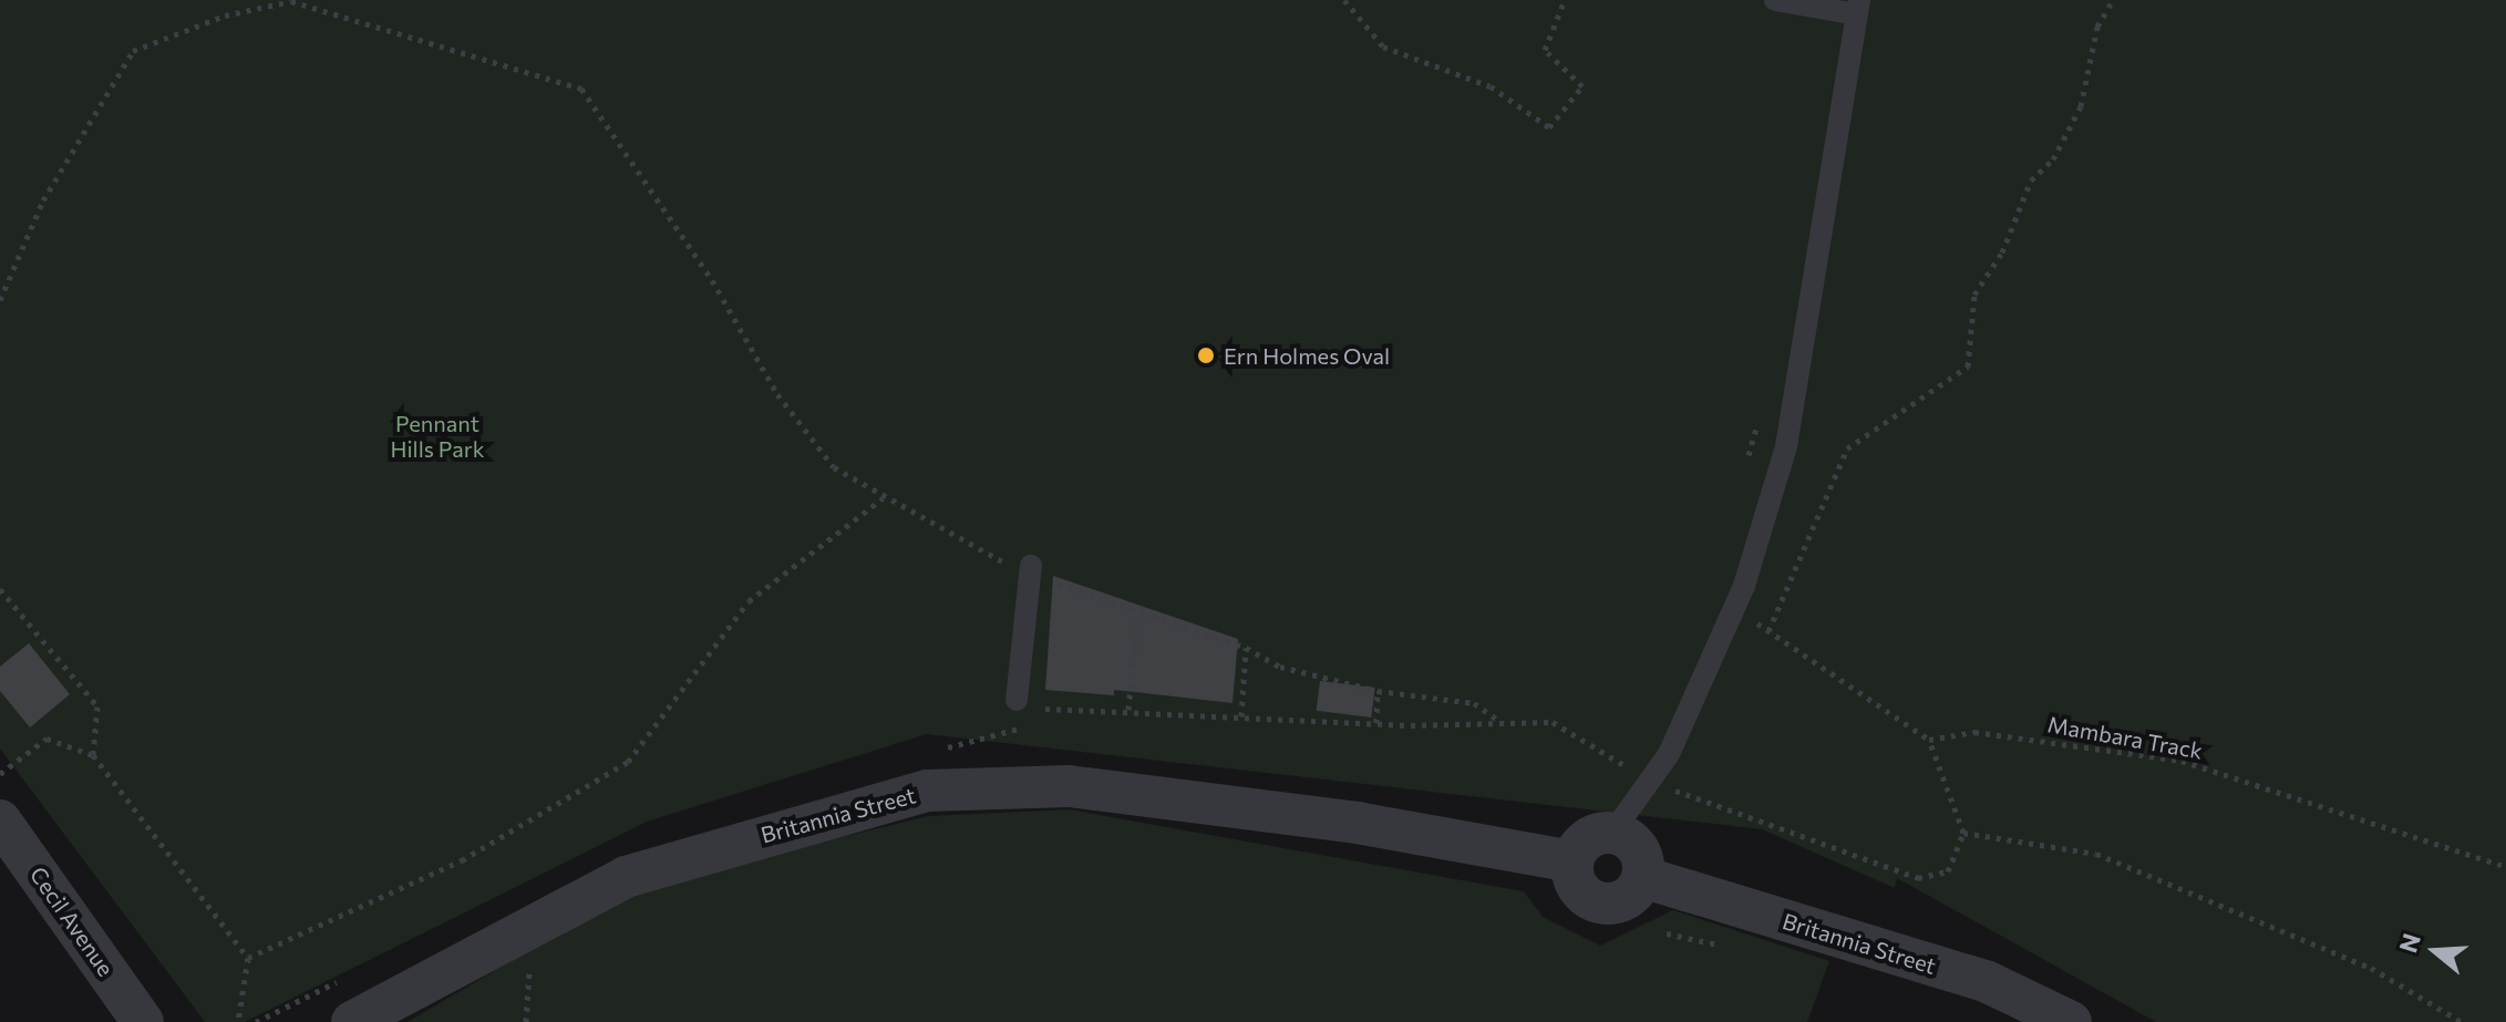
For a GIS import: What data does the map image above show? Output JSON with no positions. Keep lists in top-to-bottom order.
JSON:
{
  "streets": {
    "street": ["Britannia Street", "Cecil Avenue"],
    "path": ["Mambara Track"]
  },
  "parks": ["Pennant Hills Park"],
  "places": ["Ern Holmes Oval"],
  "north": "left"
}
